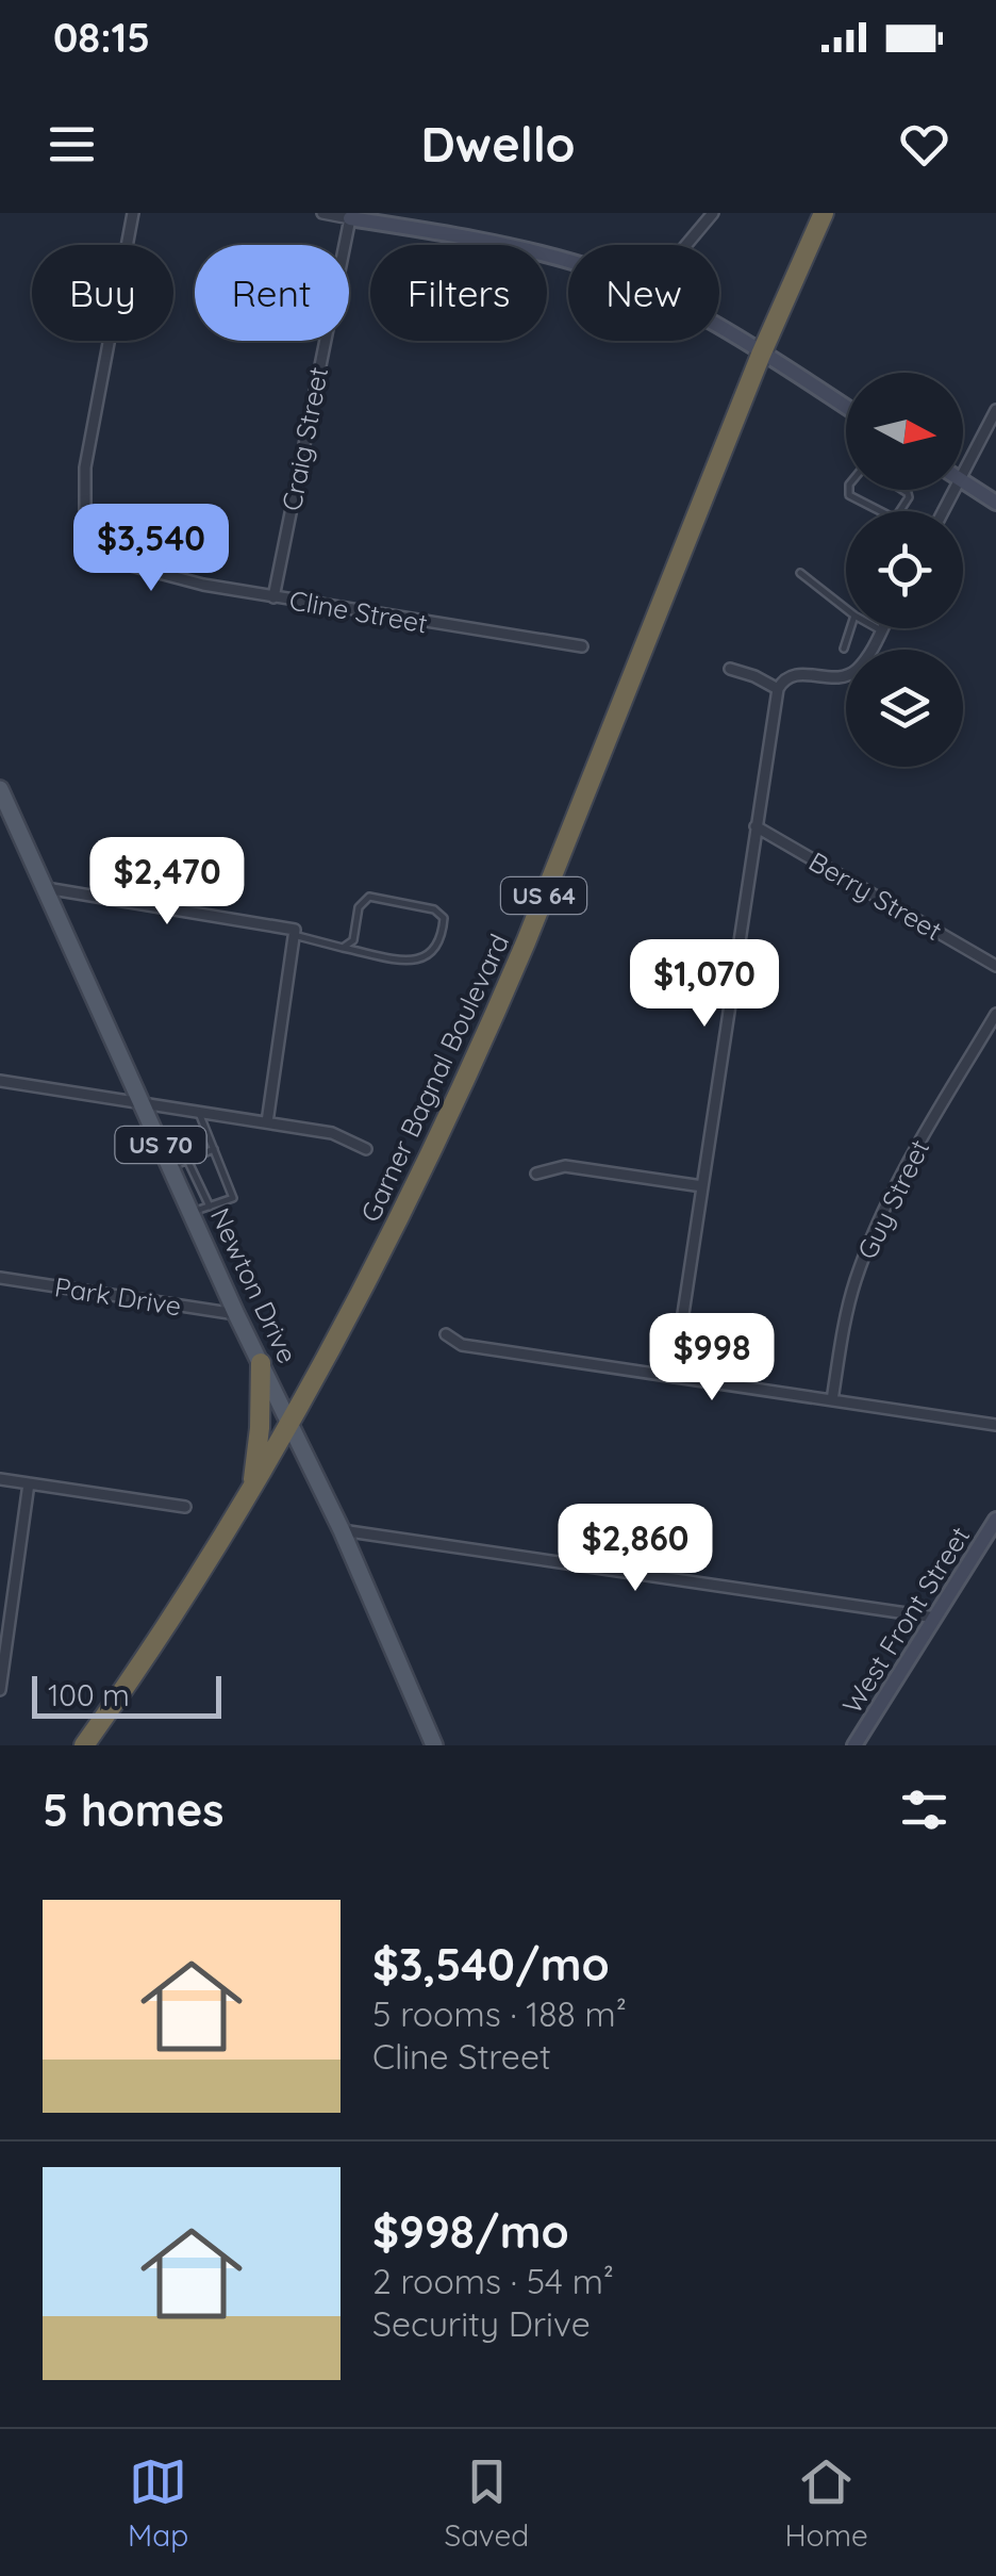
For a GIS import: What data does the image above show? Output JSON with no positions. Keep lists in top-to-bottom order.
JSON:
{
  "streets": {
    "highway": ["US 64", "Garner Bagnal Boulevard"],
    "main road": ["US 70", "Newton Drive"],
    "street": [
      "Craig Street",
      "Cline Street",
      "Berry Street",
      "Guy Street",
      "Park Drive",
      "West Front Street"
    ]
  },
  "crossings": [
    ["Craig Street", "Cline Street"],
    ["Garner Bagnal Boulevard", "Newton Drive"],
    ["Newton Drive", "Park Drive"]
  ],
  "scale_bar": "100 m",
  "north": "right",
  "page": {
    "status": "08:15",
    "header": "Dwello",
    "chip": [
      "Buy",
      "Rent",
      "Filters",
      "New"
    ],
    "price": [
      "$3,540",
      "$2,470",
      "$1,070",
      "$998",
      "$2,860"
    ],
    "scale": "100 m",
    "heading": "5 homes",
    "list": [
      {
        "name": "$3,540/mo",
        "note": "5 rooms · 188 m² · Cline Street"
      },
      {
        "name": "$998/mo",
        "note": "2 rooms · 54 m² · Security Drive"
      }
    ],
    "tabs": ["Map", "Saved", "Home"]
  }
}
